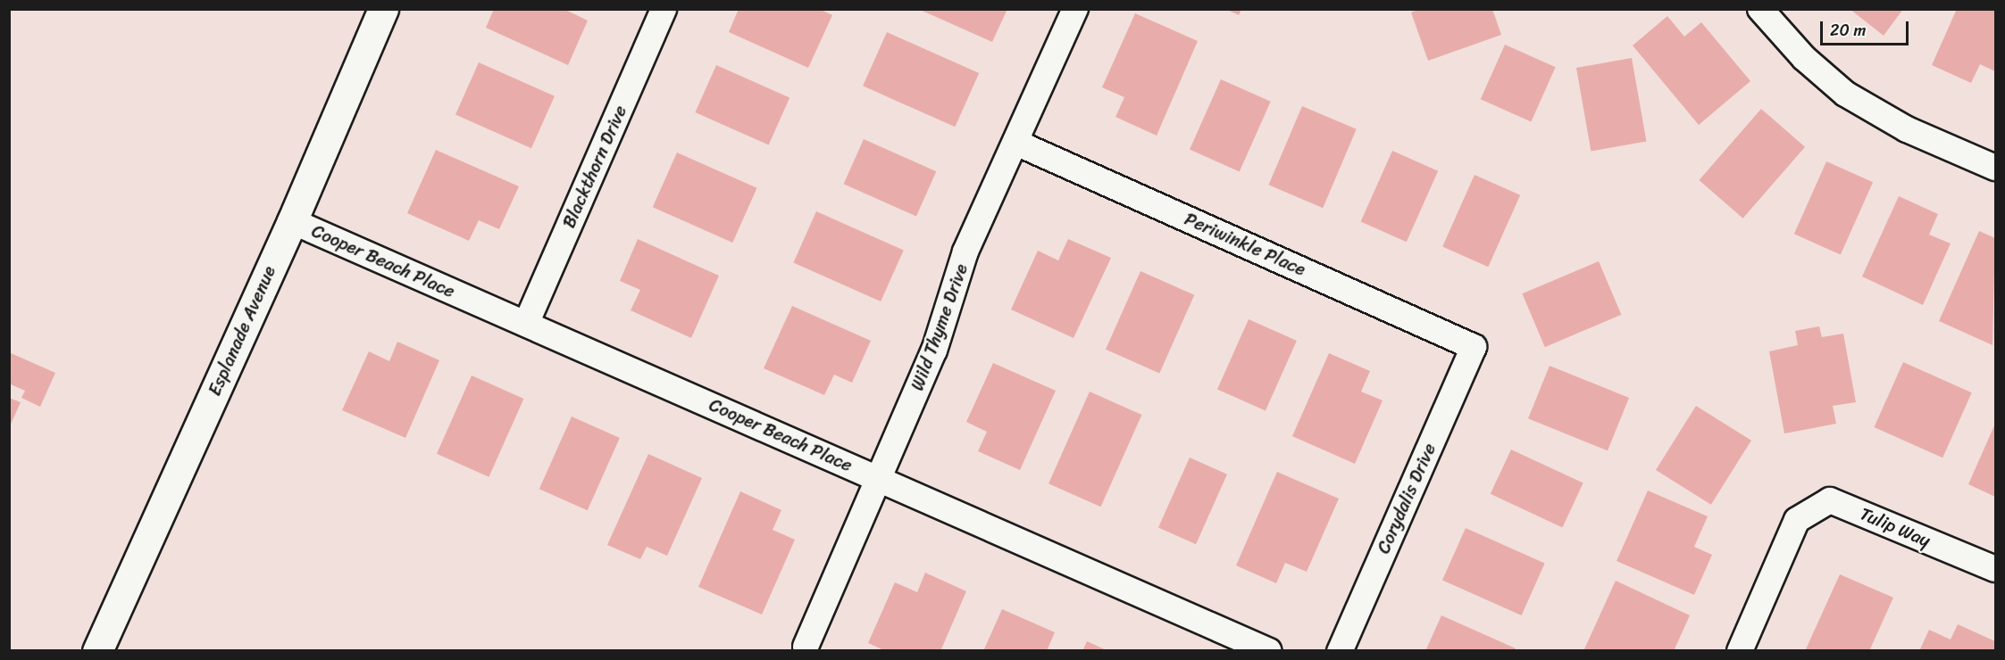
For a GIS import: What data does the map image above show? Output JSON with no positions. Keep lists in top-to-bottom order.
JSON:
{
  "streets": {
    "main road": ["Esplanade Avenue"],
    "street": [
      "Blackthorn Drive",
      "Periwinkle Place",
      "Cooper Beach Place",
      "Wild Thyme Drive",
      "Corydalis Drive",
      "Tulip Way"
    ]
  },
  "crossings": [
    ["Blackthorn Drive", "Cooper Beach Place"],
    ["Periwinkle Place", "Wild Thyme Drive"],
    ["Periwinkle Place", "Corydalis Drive"],
    ["Cooper Beach Place", "Wild Thyme Drive"],
    ["Cooper Beach Place", "Esplanade Avenue"]
  ],
  "scale_bar": "20 m"
}
